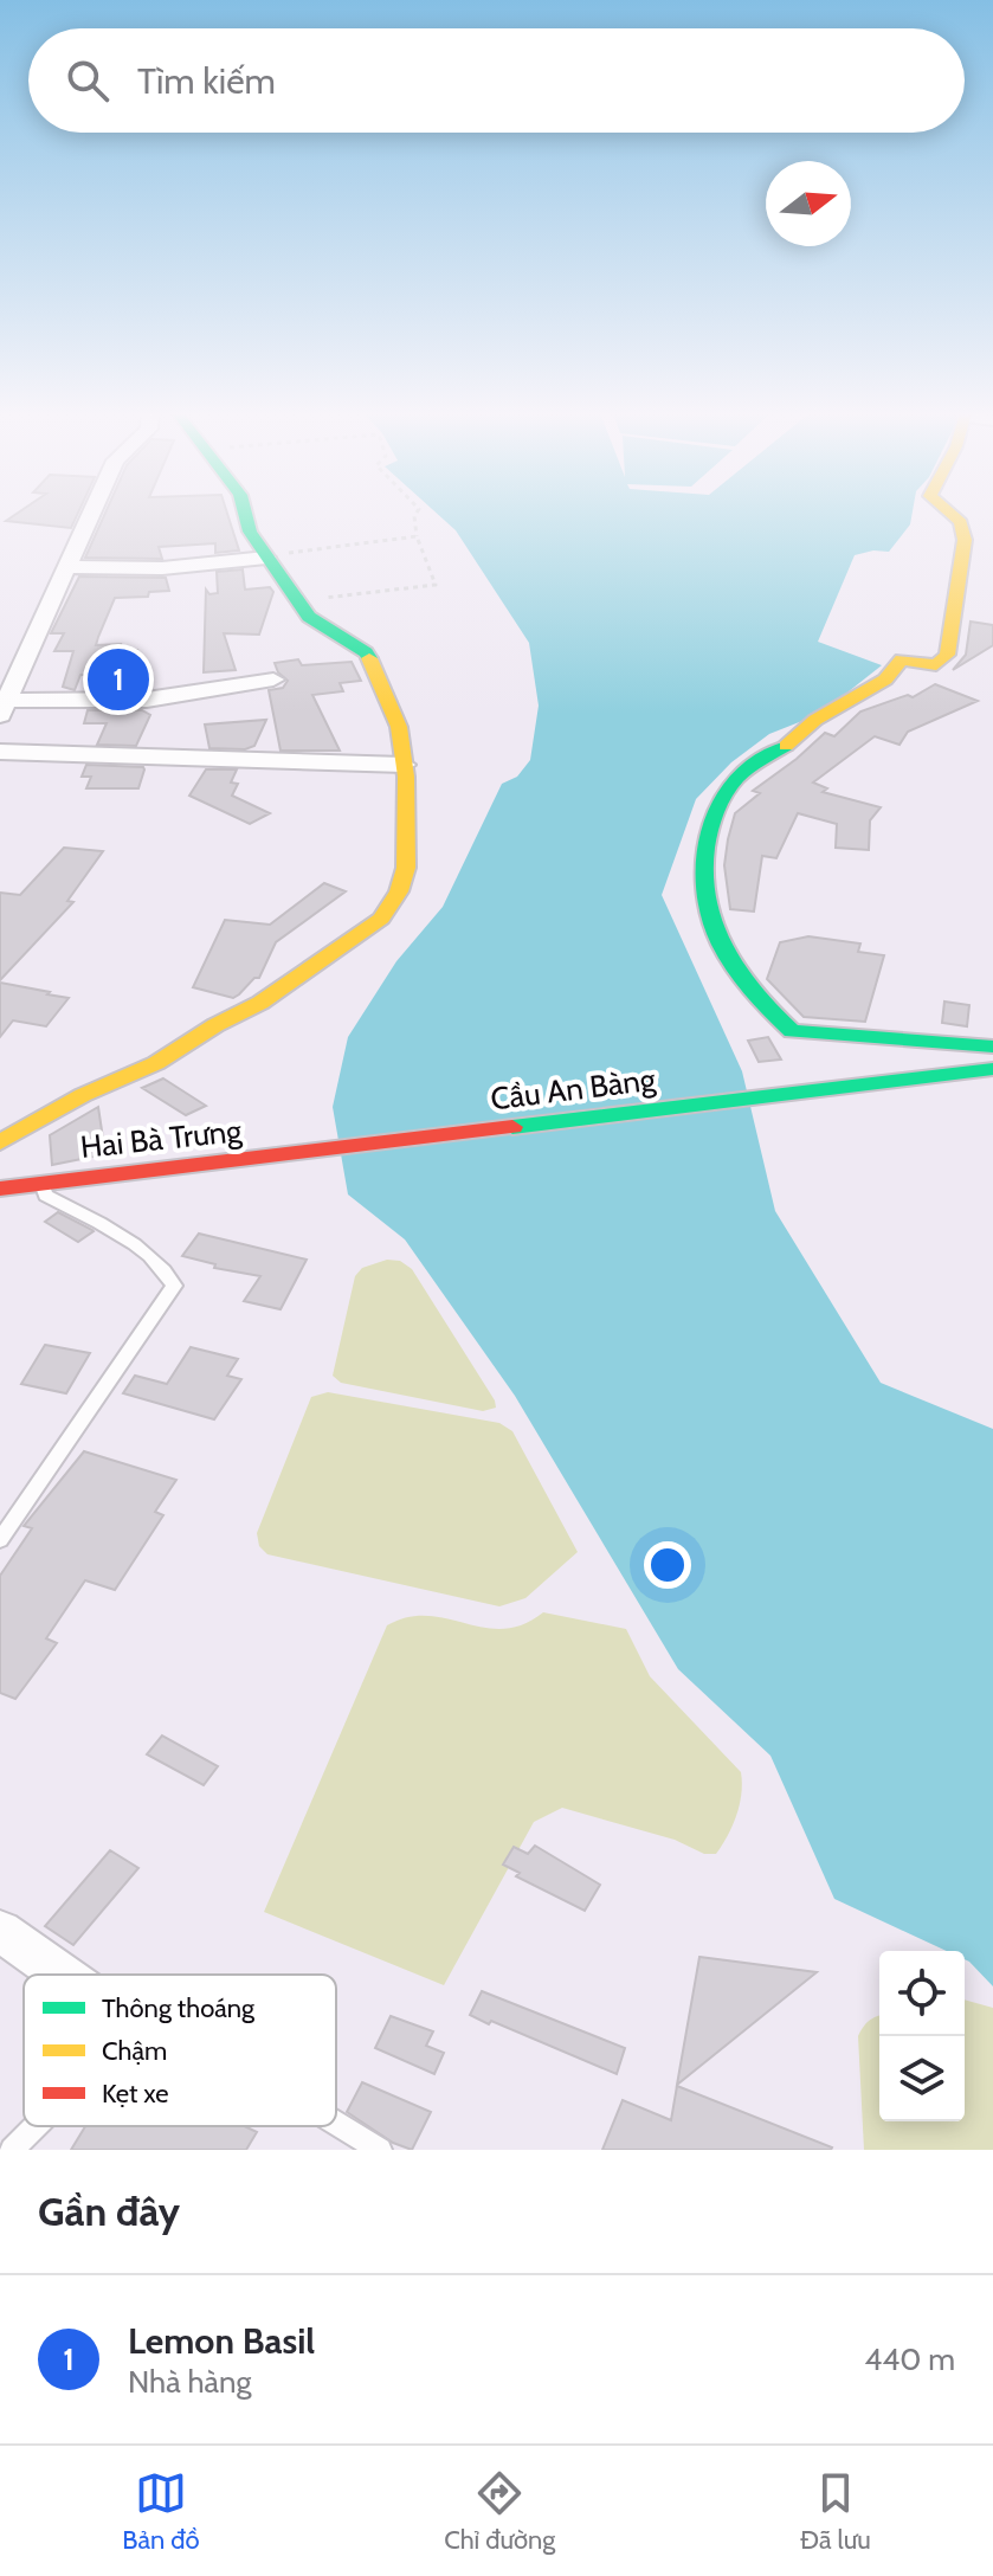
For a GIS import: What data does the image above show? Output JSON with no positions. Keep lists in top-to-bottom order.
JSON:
{
  "streets": {
    "street": ["Cầu An Bàng", "Hai Bà Trưng"]
  },
  "crossings": [
    ["Cầu An Bàng", "Hai Bà Trưng"]
  ],
  "legend": ["Thông thoáng", "Chậm", "Kẹt xe"],
  "north": "right",
  "page": {
    "search": "Tìm kiếm",
    "pins": "1",
    "heading": "Gần đây",
    "list": [
      {
        "mark": "1",
        "name": "Lemon Basil",
        "note": "Nhà hàng",
        "value": "440 m"
      }
    ],
    "nav": ["Bản đồ", "Chỉ đường", "Đã lưu"]
  }
}
